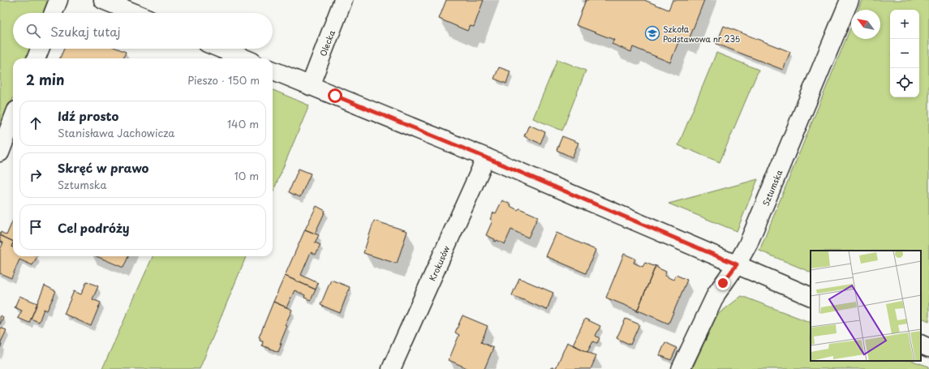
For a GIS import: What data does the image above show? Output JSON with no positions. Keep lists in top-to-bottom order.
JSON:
{
  "streets": {
    "street": ["Olecka", "Sztumska", "Krokusów"]
  },
  "places": {
    "school or university": ["Szkoła Podstawowa nr 235"]
  },
  "north": "top left",
  "page": {
    "map_buttons": ["+", "−"],
    "search": "Szukaj tutaj",
    "heading": ["2 min", "Pieszo · 150 m"],
    "list": [
      ["Idź prosto", "Stanisława Jachowicza", "140 m"],
      ["Skręć w prawo", "Sztumska", "10 m"],
      "Cel podróży"
    ]
  }
}
